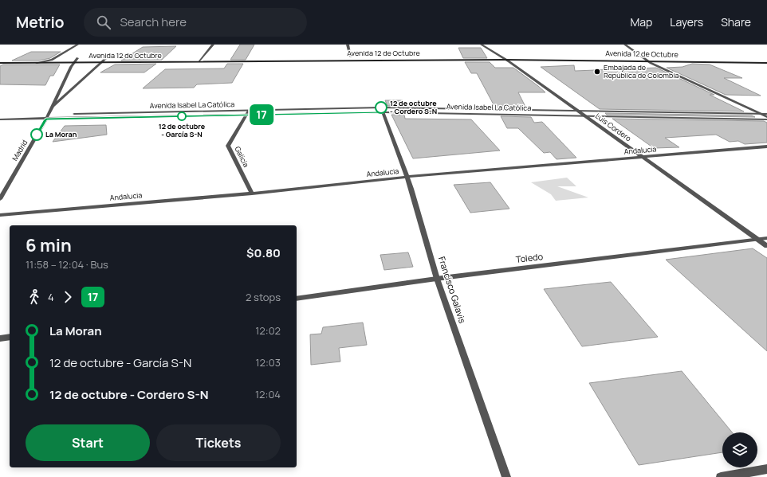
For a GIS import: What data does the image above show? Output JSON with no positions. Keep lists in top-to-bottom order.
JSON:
{
  "streets": {
    "main road": ["Avenida 12 de Octubre"],
    "street": [
      "Avenida Isabel La Católica",
      "Luis Cordero",
      "Madrid",
      "Andalucia",
      "Galicia",
      "Toledo",
      "Francisco Galavis"
    ]
  },
  "crossings": [
    ["Avenida 12 de Octubre", "Luis Cordero"],
    ["Avenida 12 de Octubre", "Madrid"],
    ["Avenida Isabel La Católica", "Luis Cordero"],
    ["Avenida Isabel La Católica", "Madrid"],
    ["Avenida Isabel La Católica", "Galicia"],
    ["Avenida Isabel La Católica", "Francisco Galavis"],
    ["Luis Cordero", "Andalucia"],
    ["Luis Cordero", "Toledo"],
    ["Andalucia", "Galicia"],
    ["Andalucia", "Francisco Galavis"],
    ["Toledo", "Francisco Galavis"]
  ],
  "places": [
    "Embajada de República de Colombia",
    "12 de octubre - Cordero S-N",
    "12 de octubre - García S-N",
    "La Moran"
  ],
  "lines": ["bus line 17"],
  "page": {
    "header": "Metrio",
    "search": "Search here",
    "nav": ["Map", "Layers", "Share"],
    "on_map": "17",
    "heading": ["6 min", "11:58 – 12:04 · Bus", "$0.80"],
    "legs": ["4", "17", "2 stops"],
    "list": [
      {
        "name": "La Moran",
        "value": "12:02"
      },
      {
        "name": "12 de octubre - García S-N",
        "value": "12:03"
      },
      {
        "name": "12 de octubre - Cordero S-N",
        "value": "12:04"
      }
    ],
    "buttons": ["Start", "Tickets"]
  }
}
